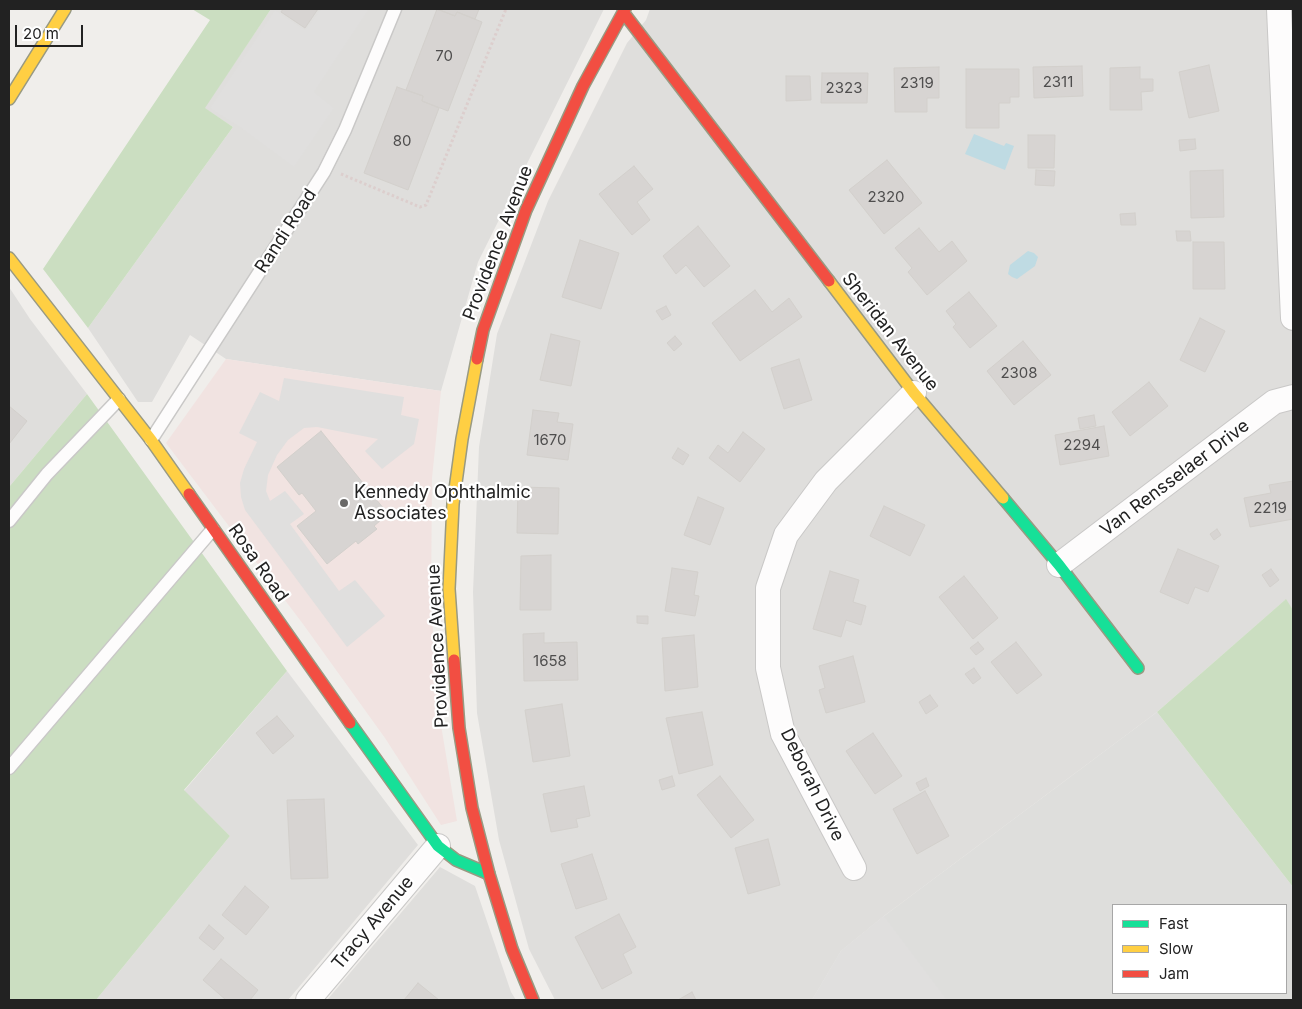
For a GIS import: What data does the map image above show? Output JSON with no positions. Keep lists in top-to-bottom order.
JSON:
{
  "streets": {
    "street": [
      "Providence Avenue",
      "Sheridan Avenue",
      "Van Rensselaer Drive",
      "Rosa Road",
      "Deborah Drive",
      "Tracy Avenue"
    ],
    "lane": ["Randi Road"]
  },
  "crossings": [
    ["Randi Road", "Rosa Road"],
    ["Providence Avenue", "Sheridan Avenue"],
    ["Providence Avenue", "Rosa Road"],
    ["Sheridan Avenue", "Van Rensselaer Drive"],
    ["Sheridan Avenue", "Deborah Drive"],
    ["Rosa Road", "Tracy Avenue"]
  ],
  "places": ["Kennedy Ophthalmic Associates"],
  "house_numbers": [
    "70",
    "2311",
    "2319",
    "2323",
    "80",
    "2320",
    "2308",
    "1670",
    "2294",
    "2219",
    "1658"
  ],
  "legend": ["Fast", "Slow", "Jam"],
  "scale_bar": "20 m"
}
